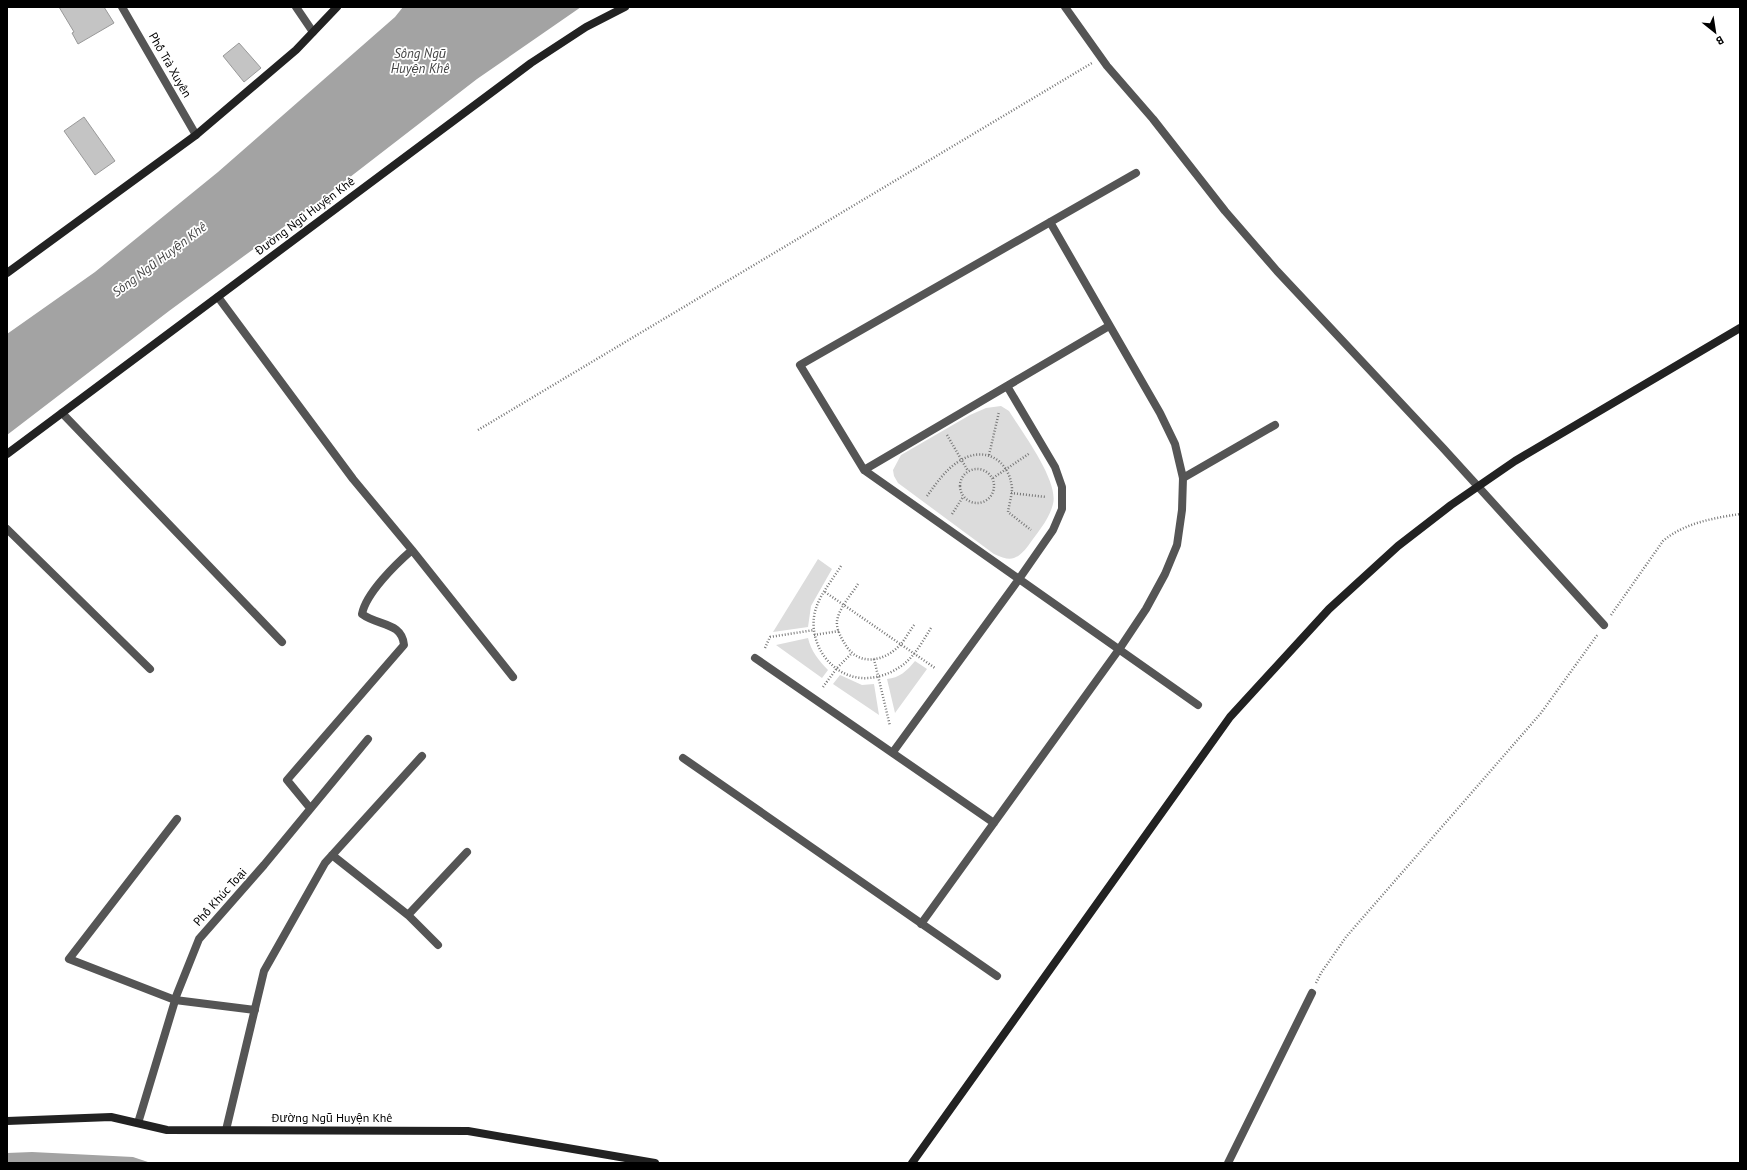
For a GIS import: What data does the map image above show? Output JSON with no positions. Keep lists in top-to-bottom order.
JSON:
{
  "streets": {
    "street": ["Phố Trà Xuyên", "Đường Ngũ Huyện Khê", "Phố Khúc Toại"]
  },
  "crossings": [
    ["Đường Ngũ Huyện Khê", "Phố Khúc Toại"]
  ],
  "water": ["Sông Ngũ Huyện Khê"],
  "north": "bottom right"
}
